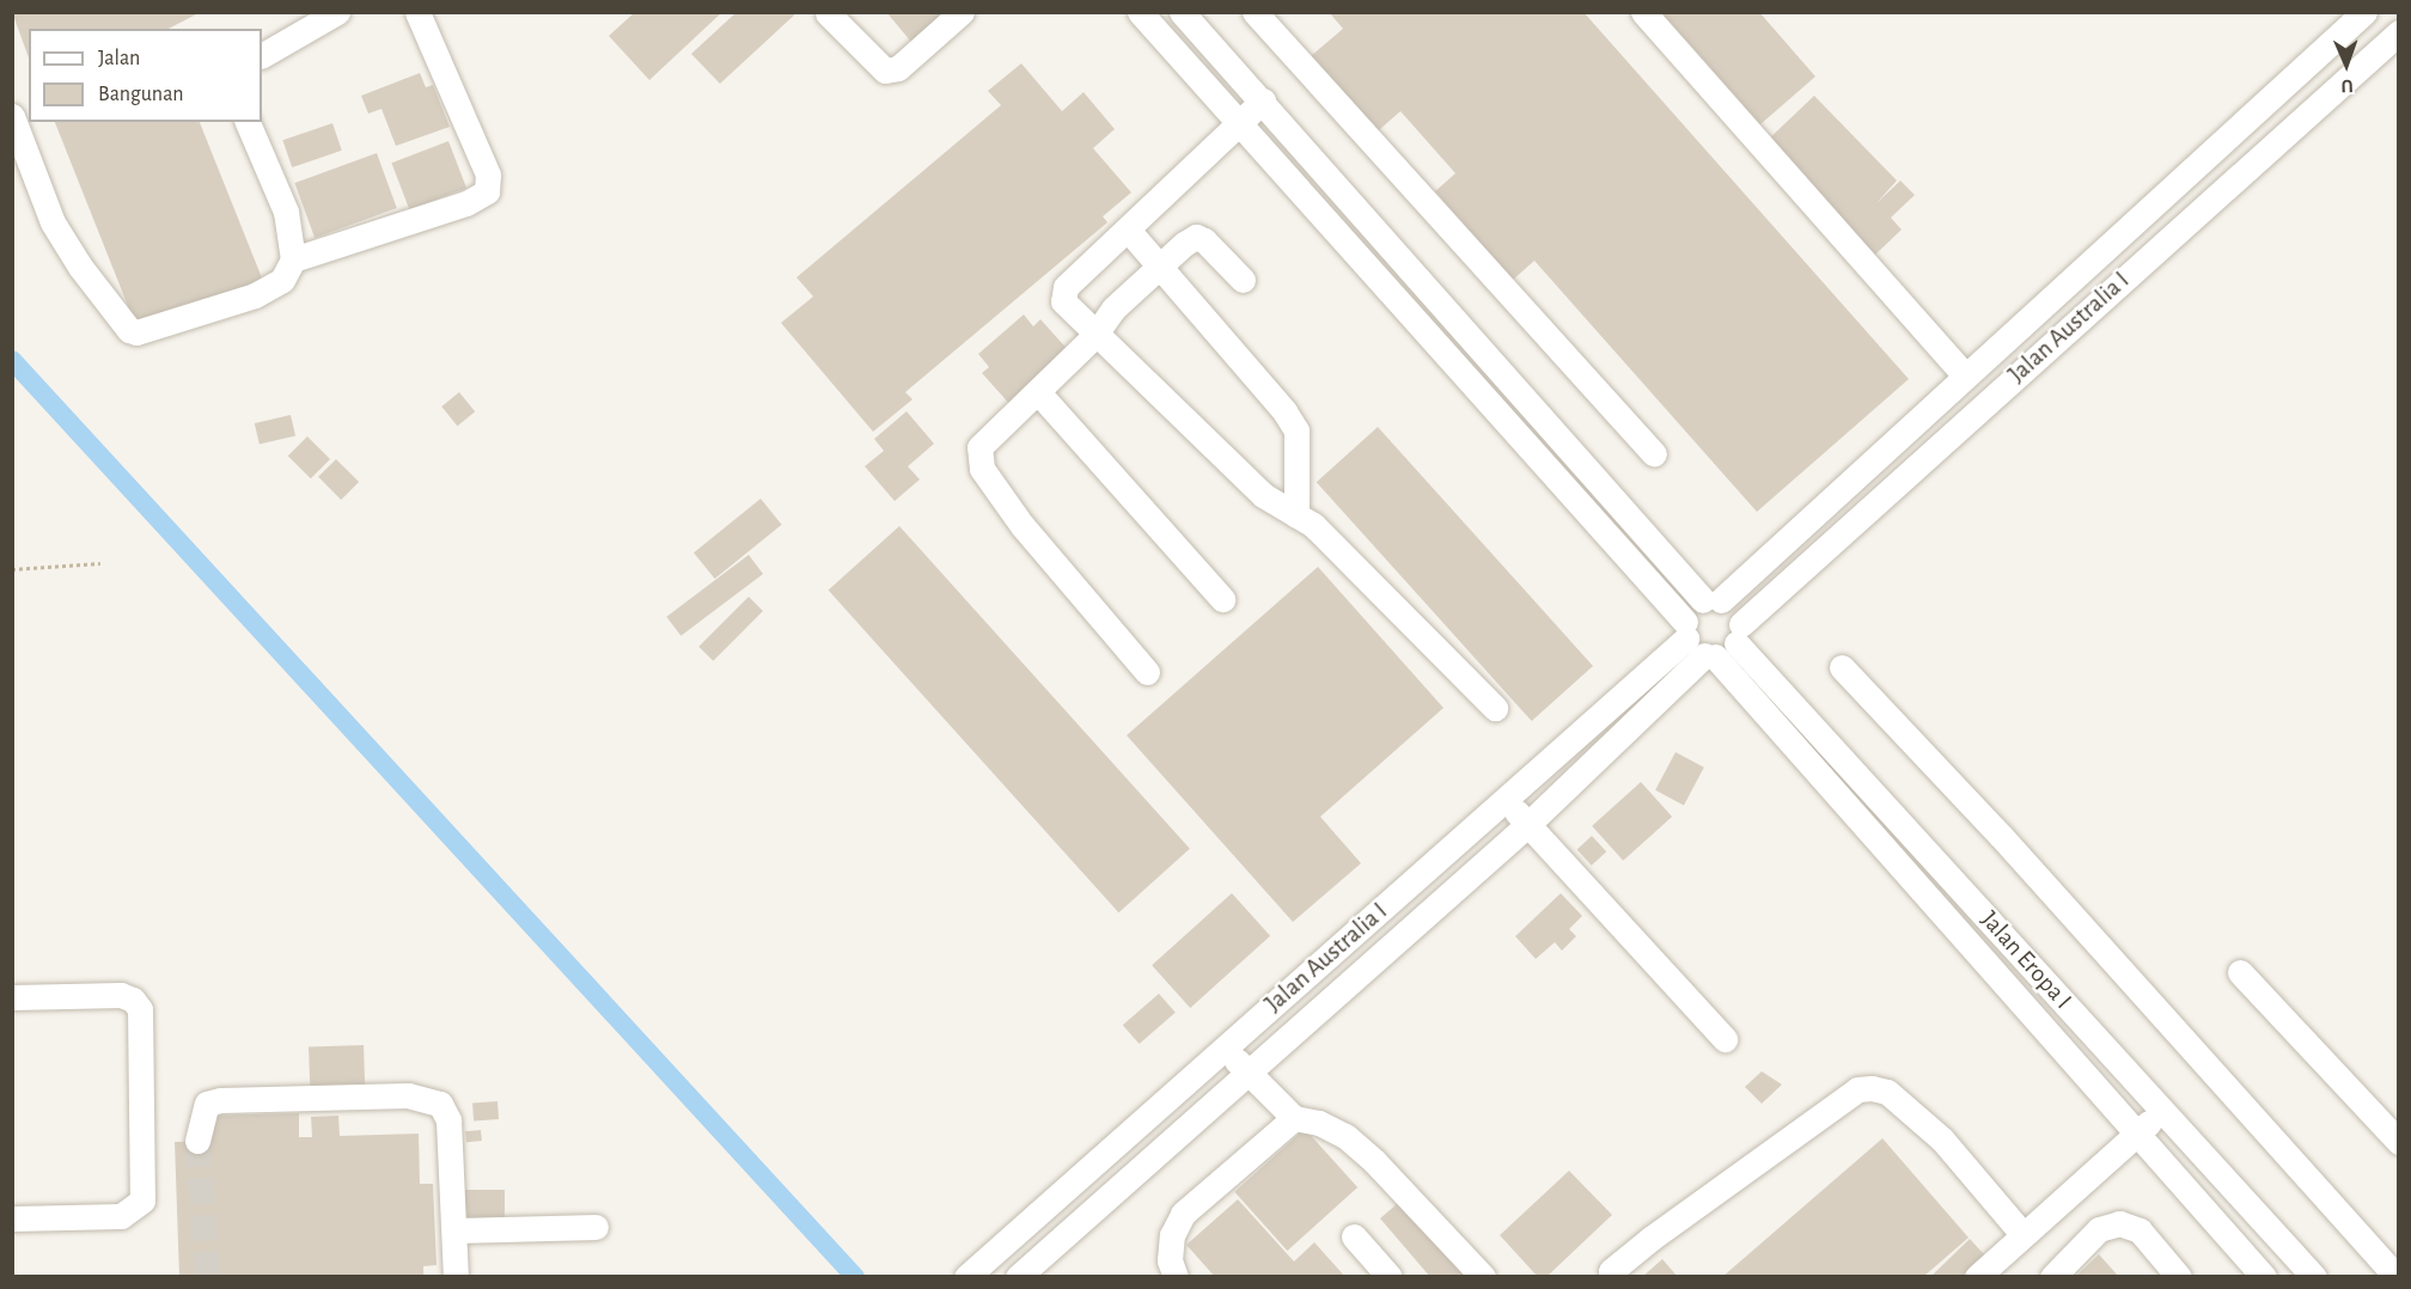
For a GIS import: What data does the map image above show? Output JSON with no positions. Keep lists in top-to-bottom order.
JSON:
{
  "streets": {
    "lane": ["Jalan Australia I", "Jalan Eropa I"]
  },
  "crossings": [
    ["Jalan Australia I", "Jalan Eropa I"]
  ],
  "legend": ["Jalan", "Bangunan"],
  "north": "bottom"
}
